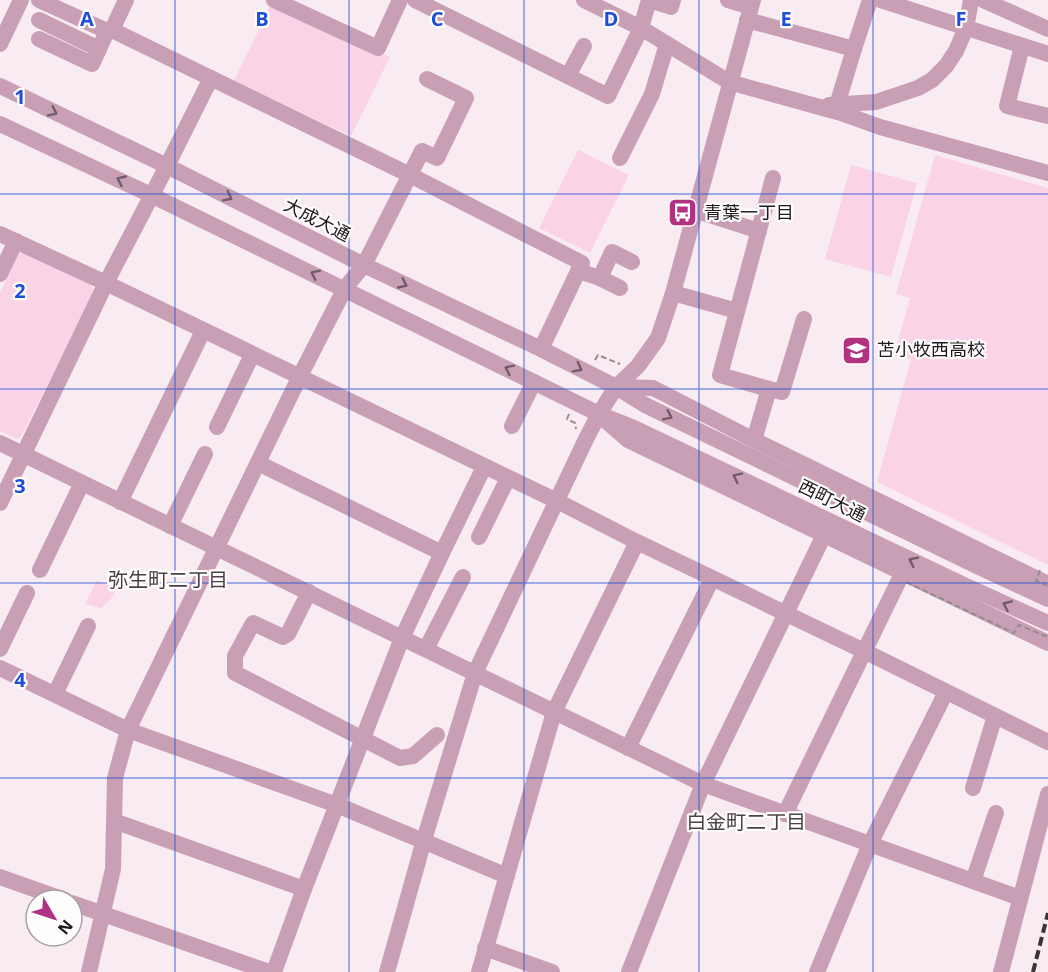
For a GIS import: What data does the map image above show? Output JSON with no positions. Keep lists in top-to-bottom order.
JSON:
{
  "streets": {
    "street": ["大成大通", "西町大通"]
  },
  "crossings": [
    ["大成大通", "西町大通"]
  ],
  "districts": ["弥生町二丁目", "白金町二丁目"],
  "places": {
    "bus stop": ["青葉一丁目"],
    "school or university": ["苫小牧西高校"]
  },
  "north": "bottom right",
  "grid": {
    "columns": [
      "A",
      "B",
      "C",
      "D",
      "E",
      "F"
    ],
    "rows": [
      "1",
      "2",
      "3",
      "4"
    ]
  }
}
